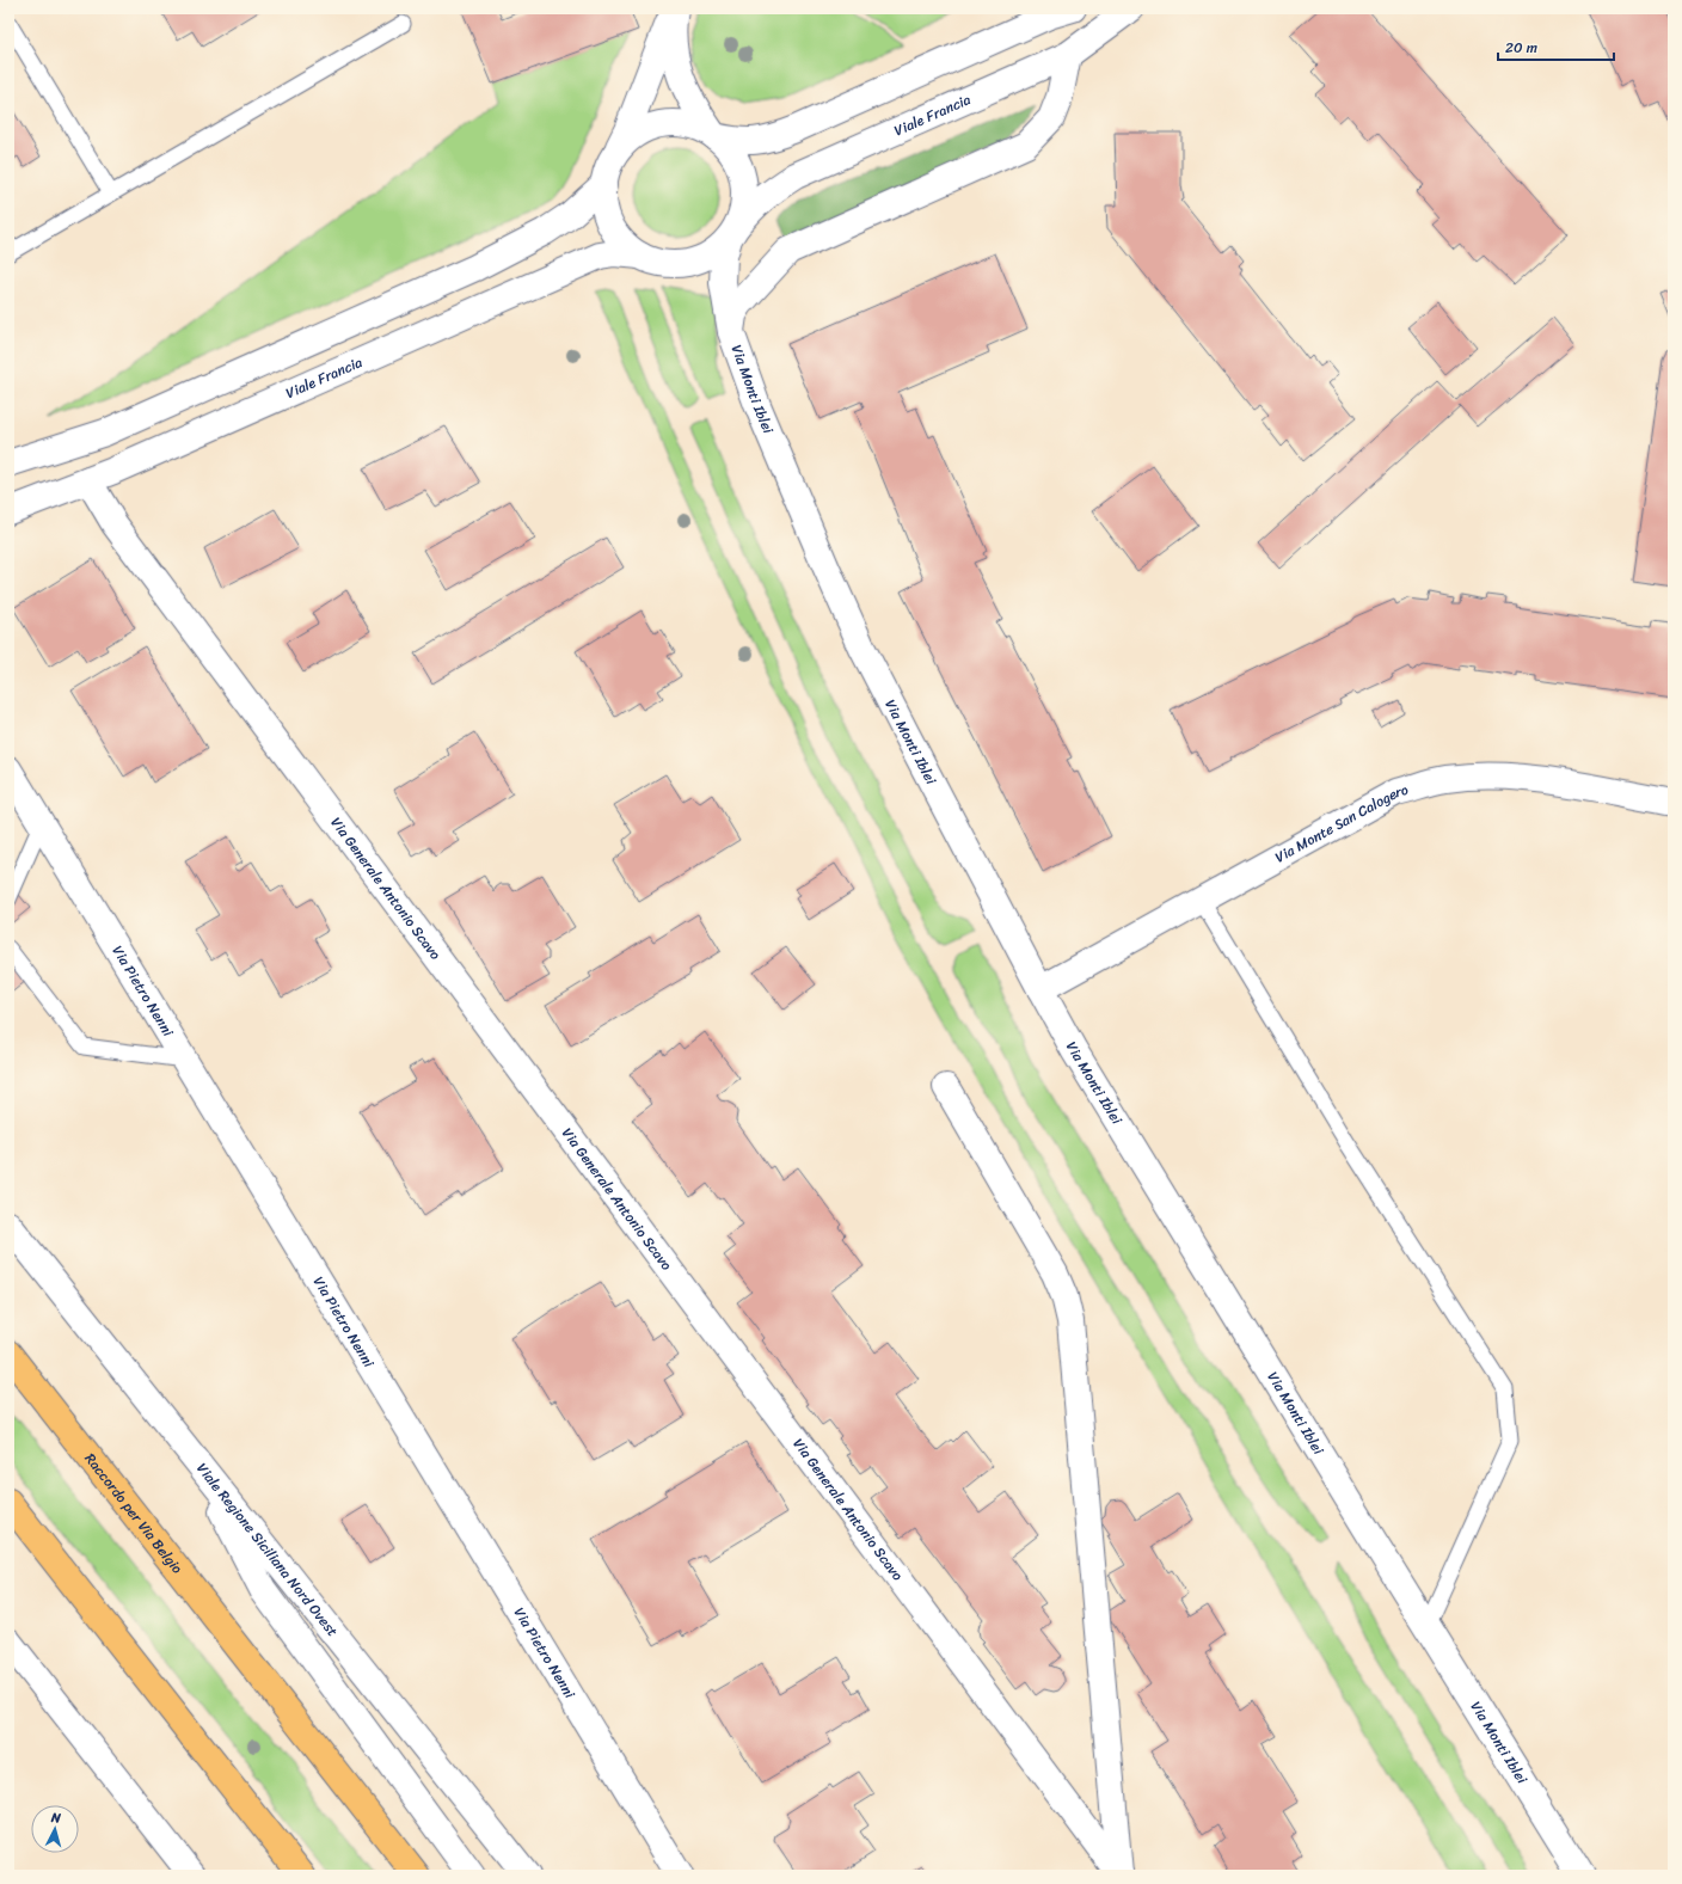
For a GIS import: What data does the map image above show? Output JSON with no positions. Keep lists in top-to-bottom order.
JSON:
{
  "streets": {
    "main road": ["Raccordo per Via Belgio"],
    "street": [
      "Viale Francia",
      "Via Monti Iblei",
      "Via Monte San Calogero",
      "Via Generale Antonio Scavo",
      "Via Pietro Nenni",
      "Viale Regione Siciliana Nord Ovest"
    ]
  },
  "crossings": [
    ["Viale Francia", "Via Monti Iblei"],
    ["Viale Francia", "Via Generale Antonio Scavo"],
    ["Via Monti Iblei", "Via Monte San Calogero"]
  ],
  "scale_bar": "20 m",
  "north": "top"
}
